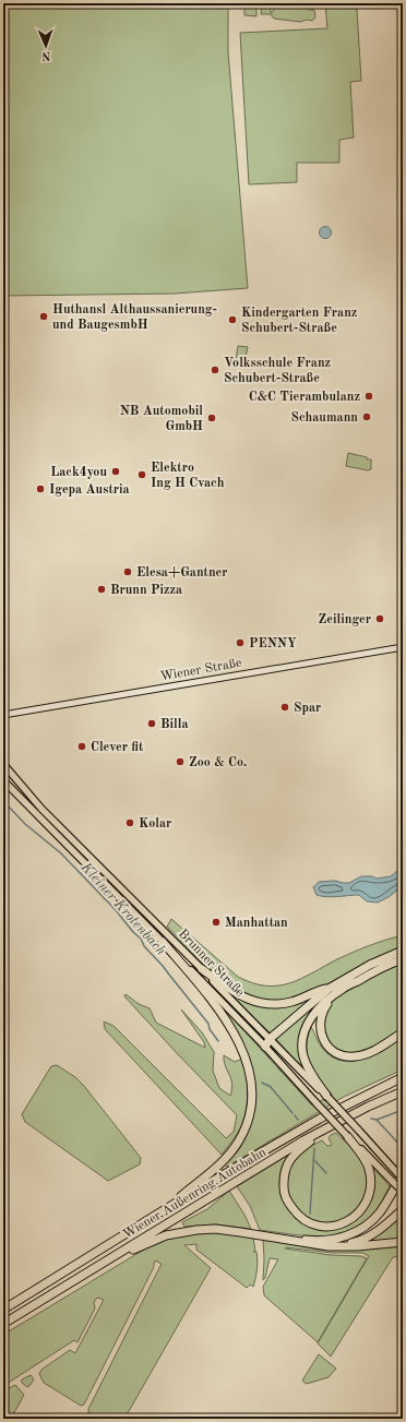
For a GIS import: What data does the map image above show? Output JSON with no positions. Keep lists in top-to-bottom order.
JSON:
{
  "streets": {
    "highway": ["Wiener Außenring Autobahn"],
    "main road": ["Wiener Straße", "Brunner Straße"]
  },
  "water": ["Kleiner Krotenbach"],
  "places": [
    "Huthansl Althaussanierung- und BaugesmbH",
    "Kindergarten Franz Schubert-Straße",
    "Volksschule Franz Schubert-Straße",
    "C&C Tierambulanz",
    "Schaumann",
    "NB Automobil GmbH",
    "Lack4you",
    "Elektro Ing H Cvach",
    "Igepa Austria",
    "Elesa+Gantner",
    "Brunn Pizza",
    "Zeilinger",
    "PENNY",
    "Spar",
    "Billa",
    "Clever fit",
    "Zoo & Co.",
    "Kolar",
    "Manhattan"
  ],
  "north": "bottom"
}
